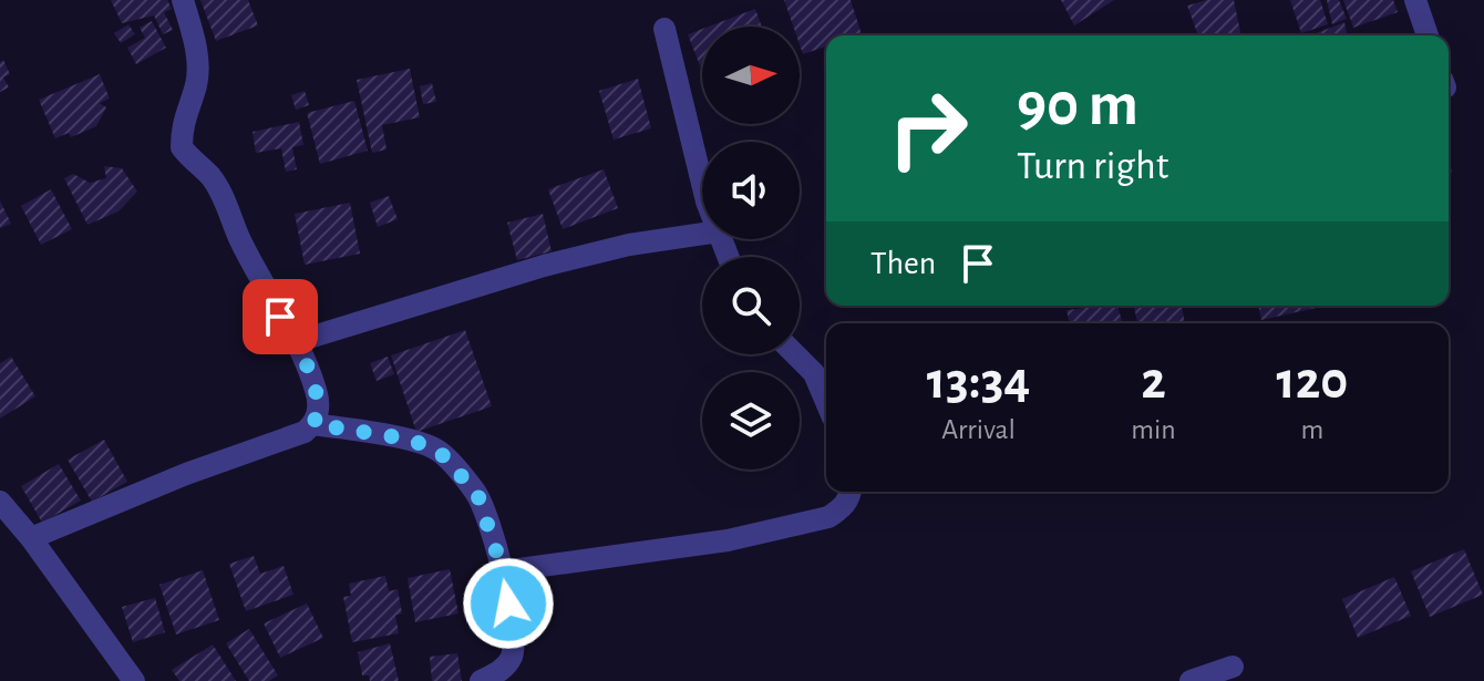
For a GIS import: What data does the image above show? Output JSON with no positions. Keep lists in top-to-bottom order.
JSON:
{
  "north": "right",
  "page": {
    "turn": ["90 m", "Turn right"],
    "then": "Then",
    "eta": [
      "13:34",
      "Arrival",
      "2",
      "min",
      "120",
      "m"
    ]
  }
}
